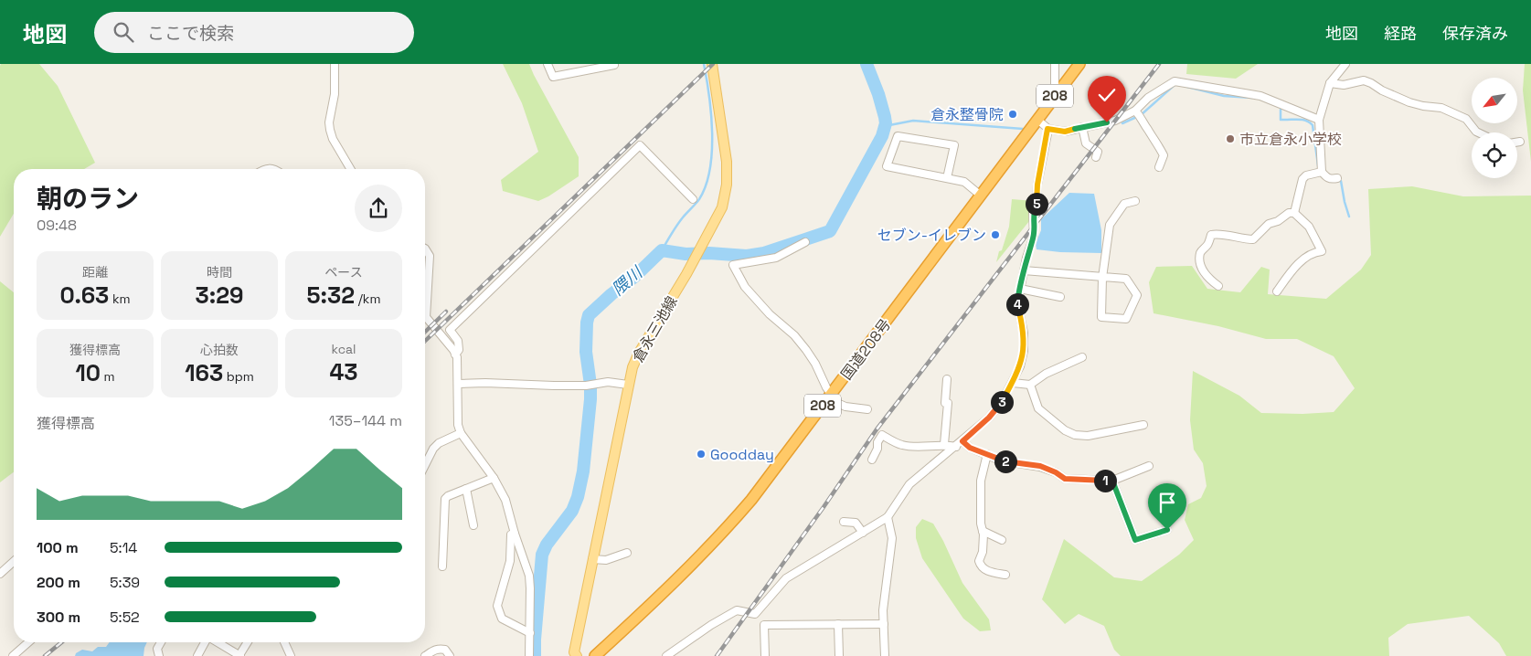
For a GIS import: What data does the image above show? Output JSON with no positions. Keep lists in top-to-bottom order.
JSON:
{
  "streets": {
    "highway": ["208", "国道208号"],
    "main road": ["倉永三池線"]
  },
  "water": ["隈川"],
  "places": [
    "倉永整骨院",
    "市立倉永小学校",
    "セブン-イレブン",
    "Goodday"
  ],
  "north": "bottom left",
  "page": {
    "header": "地図",
    "search": "ここで検索",
    "nav": ["地図", "経路", "保存済み"],
    "heading": ["朝のラン", "09:48"],
    "pins": [
      "5",
      "4",
      "3",
      "2",
      "1"
    ],
    "stats": [
      ["距離", "0.63 km"],
      ["時間", "3:29"],
      ["ペース", "5:32 /km"],
      ["獲得標高", "10 m"],
      ["心拍数", "163 bpm"],
      ["kcal", "43"]
    ],
    "chart": ["獲得標高", "135–144 m"],
    "list": [
      {
        "name": "100 m",
        "note": "5:14"
      },
      {
        "name": "200 m",
        "note": "5:39"
      },
      {
        "name": "300 m",
        "note": "5:52"
      }
    ]
  }
}
